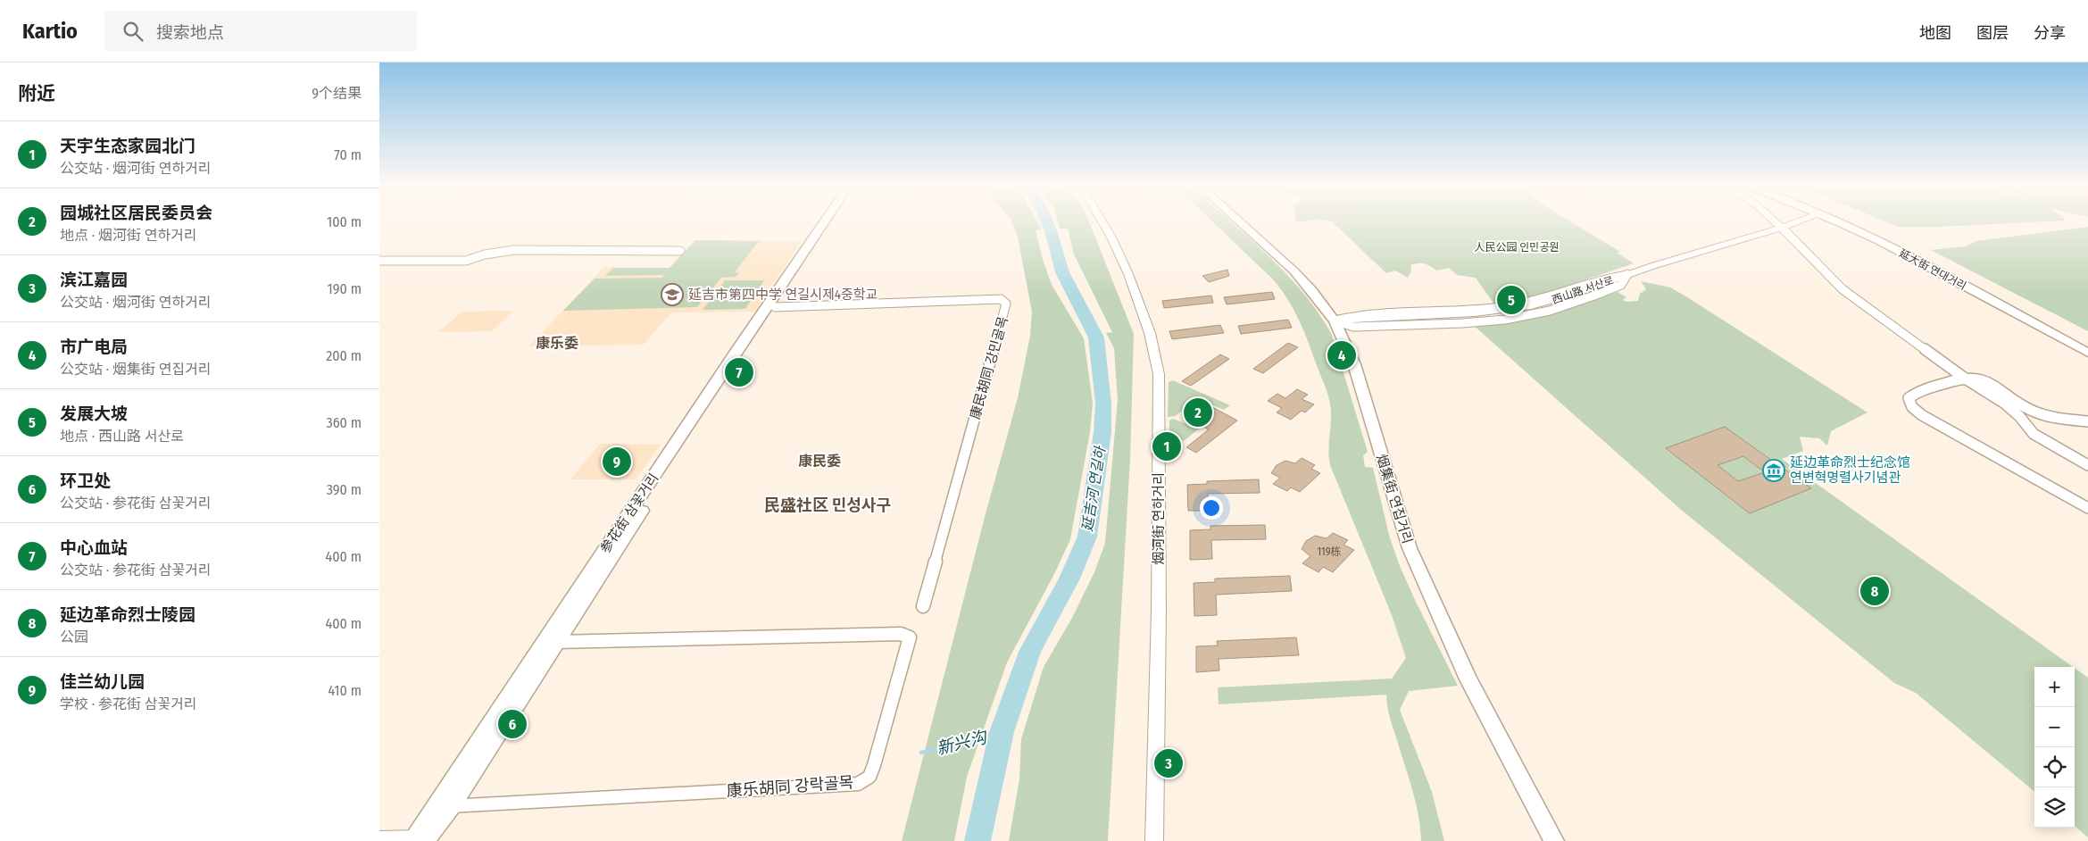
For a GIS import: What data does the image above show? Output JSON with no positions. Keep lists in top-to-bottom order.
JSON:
{
  "streets": {
    "main road": ["延大街 연대거리", "烟集街 연집거리", "参花街 삼꽃거리"],
    "street": [
      "西山路 서산로",
      "康民胡同 강민골목",
      "烟河街 연하거리",
      "康乐胡同 강락골목"
    ]
  },
  "crossings": [
    ["西山路 서산로", "烟集街 연집거리"],
    ["康民胡同 강민골목", "参花街 삼꽃거리"],
    ["参花街 삼꽃거리", "康乐胡同 강락골목"]
  ],
  "districts": ["康乐委", "康民委", "民盛社区 민성사구"],
  "water": ["延吉河 연길하", "新兴沟"],
  "parks": ["人民公园 인민공원"],
  "places": {
    "school or university": ["延吉市第四中学 연길시제4중학교"],
    "museum": ["延边革命烈士纪念馆 연변혁명렬사기념관"]
  },
  "house_numbers": ["119栋"],
  "page": {
    "header": "Kartio",
    "search": "搜索地点",
    "nav": ["地图", "图层", "分享"],
    "heading": ["附近", "9个结果"],
    "list": [
      {
        "mark": "1",
        "name": "天宇生态家园北门",
        "note": "公交站 · 烟河街 연하거리",
        "value": "70 m"
      },
      {
        "mark": "2",
        "name": "园城社区居民委员会",
        "note": "地点 · 烟河街 연하거리",
        "value": "100 m"
      },
      {
        "mark": "3",
        "name": "滨江嘉园",
        "note": "公交站 · 烟河街 연하거리",
        "value": "190 m"
      },
      {
        "mark": "4",
        "name": "市广电局",
        "note": "公交站 · 烟集街 연집거리",
        "value": "200 m"
      },
      {
        "mark": "5",
        "name": "发展大坡",
        "note": "地点 · 西山路 서산로",
        "value": "360 m"
      },
      {
        "mark": "6",
        "name": "环卫处",
        "note": "公交站 · 参花街 삼꽃거리",
        "value": "390 m"
      },
      {
        "mark": "7",
        "name": "中心血站",
        "note": "公交站 · 参花街 삼꽃거리",
        "value": "400 m"
      },
      {
        "mark": "8",
        "name": "延边革命烈士陵园",
        "note": "公园",
        "value": "400 m"
      },
      {
        "mark": "9",
        "name": "佳兰幼儿园",
        "note": "学校 · 参花街 삼꽃거리",
        "value": "410 m"
      }
    ],
    "pins": [
      "5",
      "4",
      "7",
      "2",
      "1",
      "9",
      "8",
      "6",
      "3"
    ],
    "map_buttons": ["+", "−"]
  }
}
